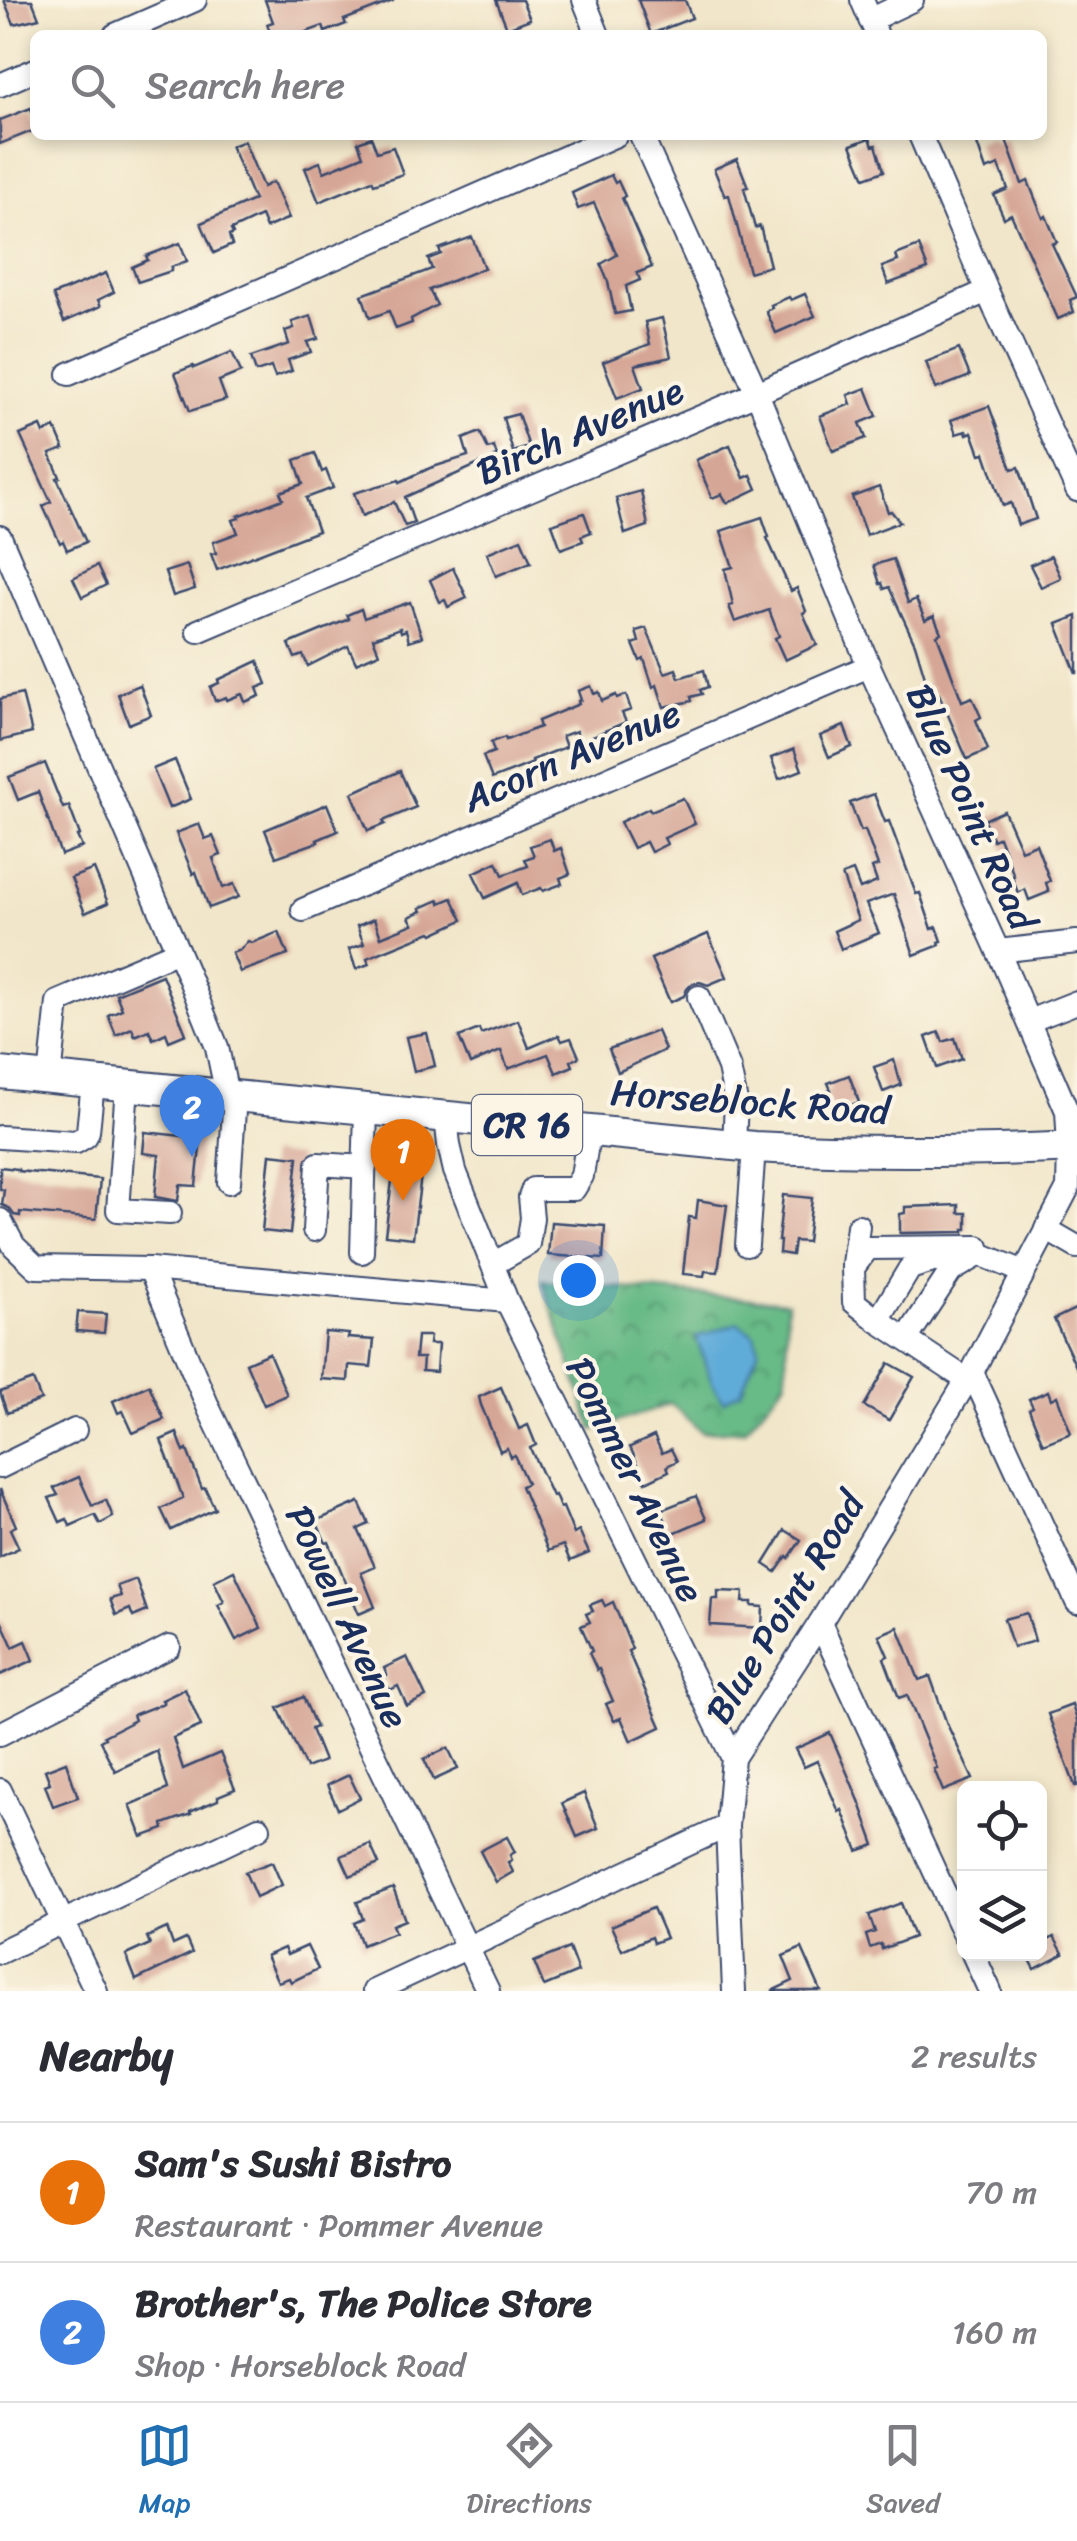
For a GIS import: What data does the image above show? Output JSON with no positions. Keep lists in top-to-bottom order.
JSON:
{
  "streets": {
    "main road": ["Horseblock Road", "CR 16"],
    "street": [
      "Birch Avenue",
      "Acorn Avenue",
      "Blue Point Road",
      "Pommer Avenue",
      "Powell Avenue"
    ]
  },
  "crossings": [
    ["Birch Avenue", "Blue Point Road"],
    ["Acorn Avenue", "Blue Point Road"],
    ["Blue Point Road", "Horseblock Road"],
    ["Blue Point Road", "Pommer Avenue"],
    ["Horseblock Road", "Pommer Avenue"]
  ],
  "page": {
    "search": "Search here",
    "pins": ["2", "1"],
    "heading": ["Nearby", "2 results"],
    "list": [
      {
        "mark": "1",
        "name": "Sam's Sushi Bistro",
        "note": "Restaurant · Pommer Avenue",
        "value": "70 m"
      },
      {
        "mark": "2",
        "name": "Brother's, The Police Store",
        "note": "Shop · Horseblock Road",
        "value": "160 m"
      }
    ],
    "nav": ["Map", "Directions", "Saved"]
  }
}
